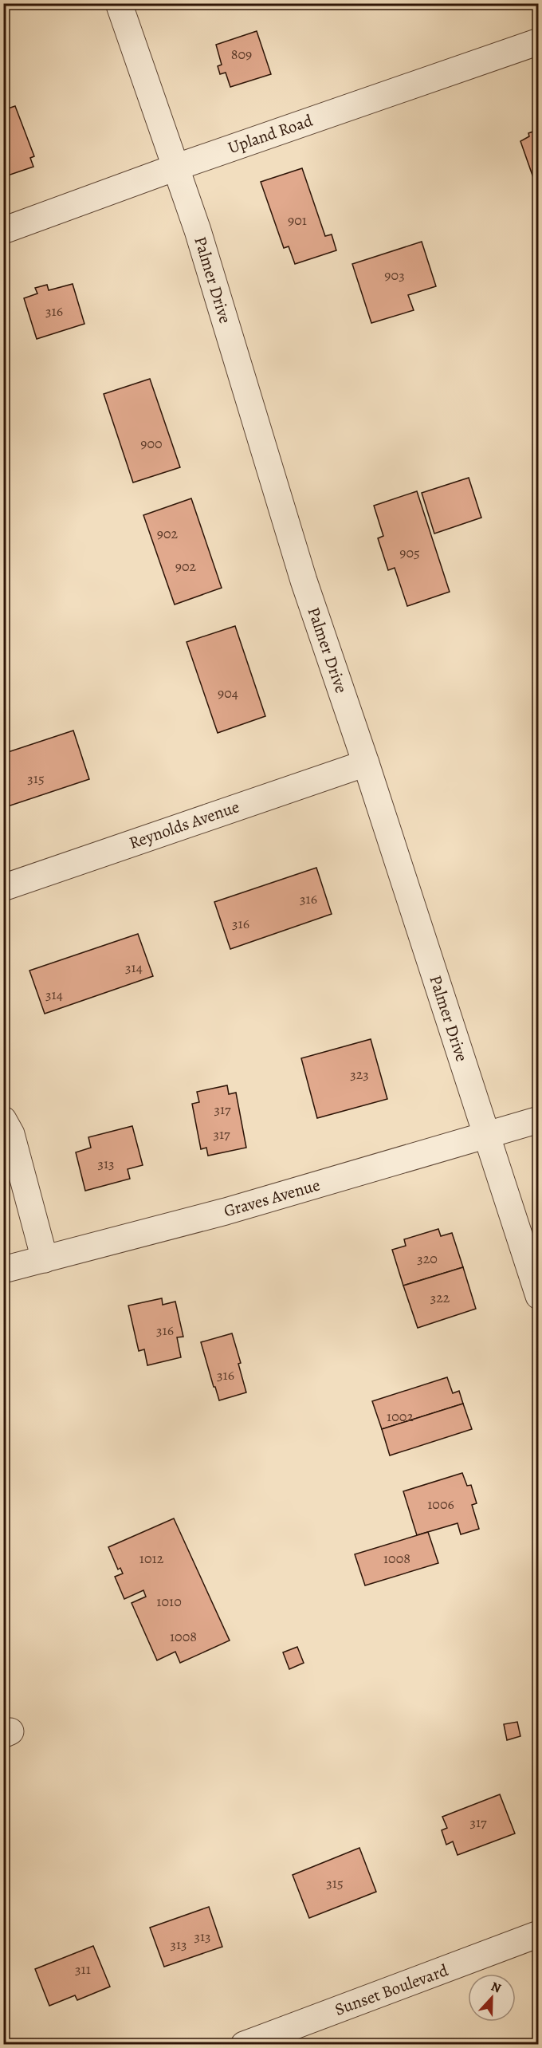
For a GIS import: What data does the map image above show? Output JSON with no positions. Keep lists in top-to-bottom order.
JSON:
{
  "streets": {
    "street": [
      "Upland Road",
      "Palmer Drive",
      "Reynolds Avenue",
      "Graves Avenue",
      "Sunset Boulevard"
    ]
  },
  "crossings": [
    ["Upland Road", "Palmer Drive"],
    ["Palmer Drive", "Reynolds Avenue"],
    ["Palmer Drive", "Graves Avenue"]
  ],
  "house_numbers": [
    "809",
    "901",
    "903",
    "316",
    "900",
    "902",
    "905",
    "902",
    "904",
    "315",
    "316",
    "316",
    "314",
    "314",
    "323",
    "317",
    "317",
    "313",
    "320",
    "322",
    "316",
    "316",
    "1002",
    "1006",
    "1012",
    "1008",
    "1010",
    "1008",
    "317",
    "315",
    "313",
    "313",
    "311"
  ],
  "north": "top"
}
